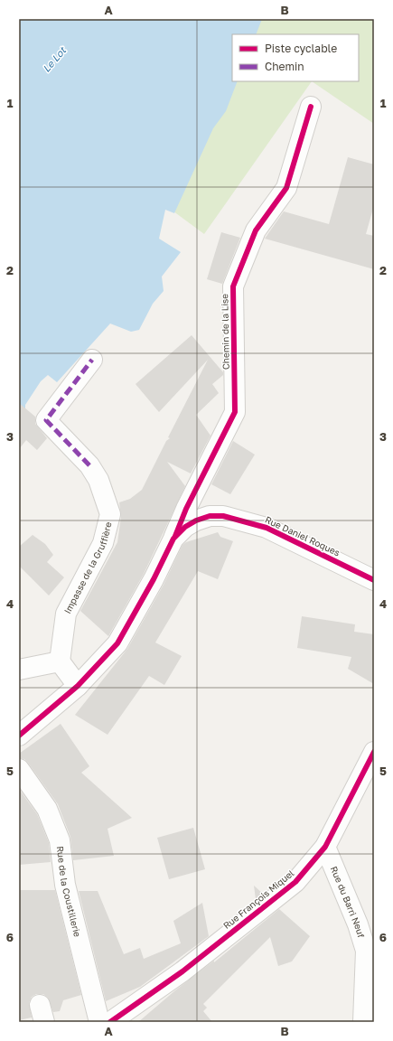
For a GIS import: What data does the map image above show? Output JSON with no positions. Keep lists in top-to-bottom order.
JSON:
{
  "streets": {
    "street": [
      "Chemin de la Lise",
      "Rue Daniel Roques",
      "Impasse de la Gruffière",
      "Rue de la Coustillerie",
      "Rue François Miquel",
      "Rue du Barri Neuf"
    ]
  },
  "crossings": [
    ["Chemin de la Lise", "Rue Daniel Roques"],
    ["Rue François Miquel", "Rue du Barri Neuf"]
  ],
  "water": ["Le Lot"],
  "legend": ["Piste cyclable", "Chemin"],
  "grid": {
    "columns": ["A", "B"],
    "rows": [
      "1",
      "2",
      "3",
      "4",
      "5",
      "6"
    ]
  }
}
